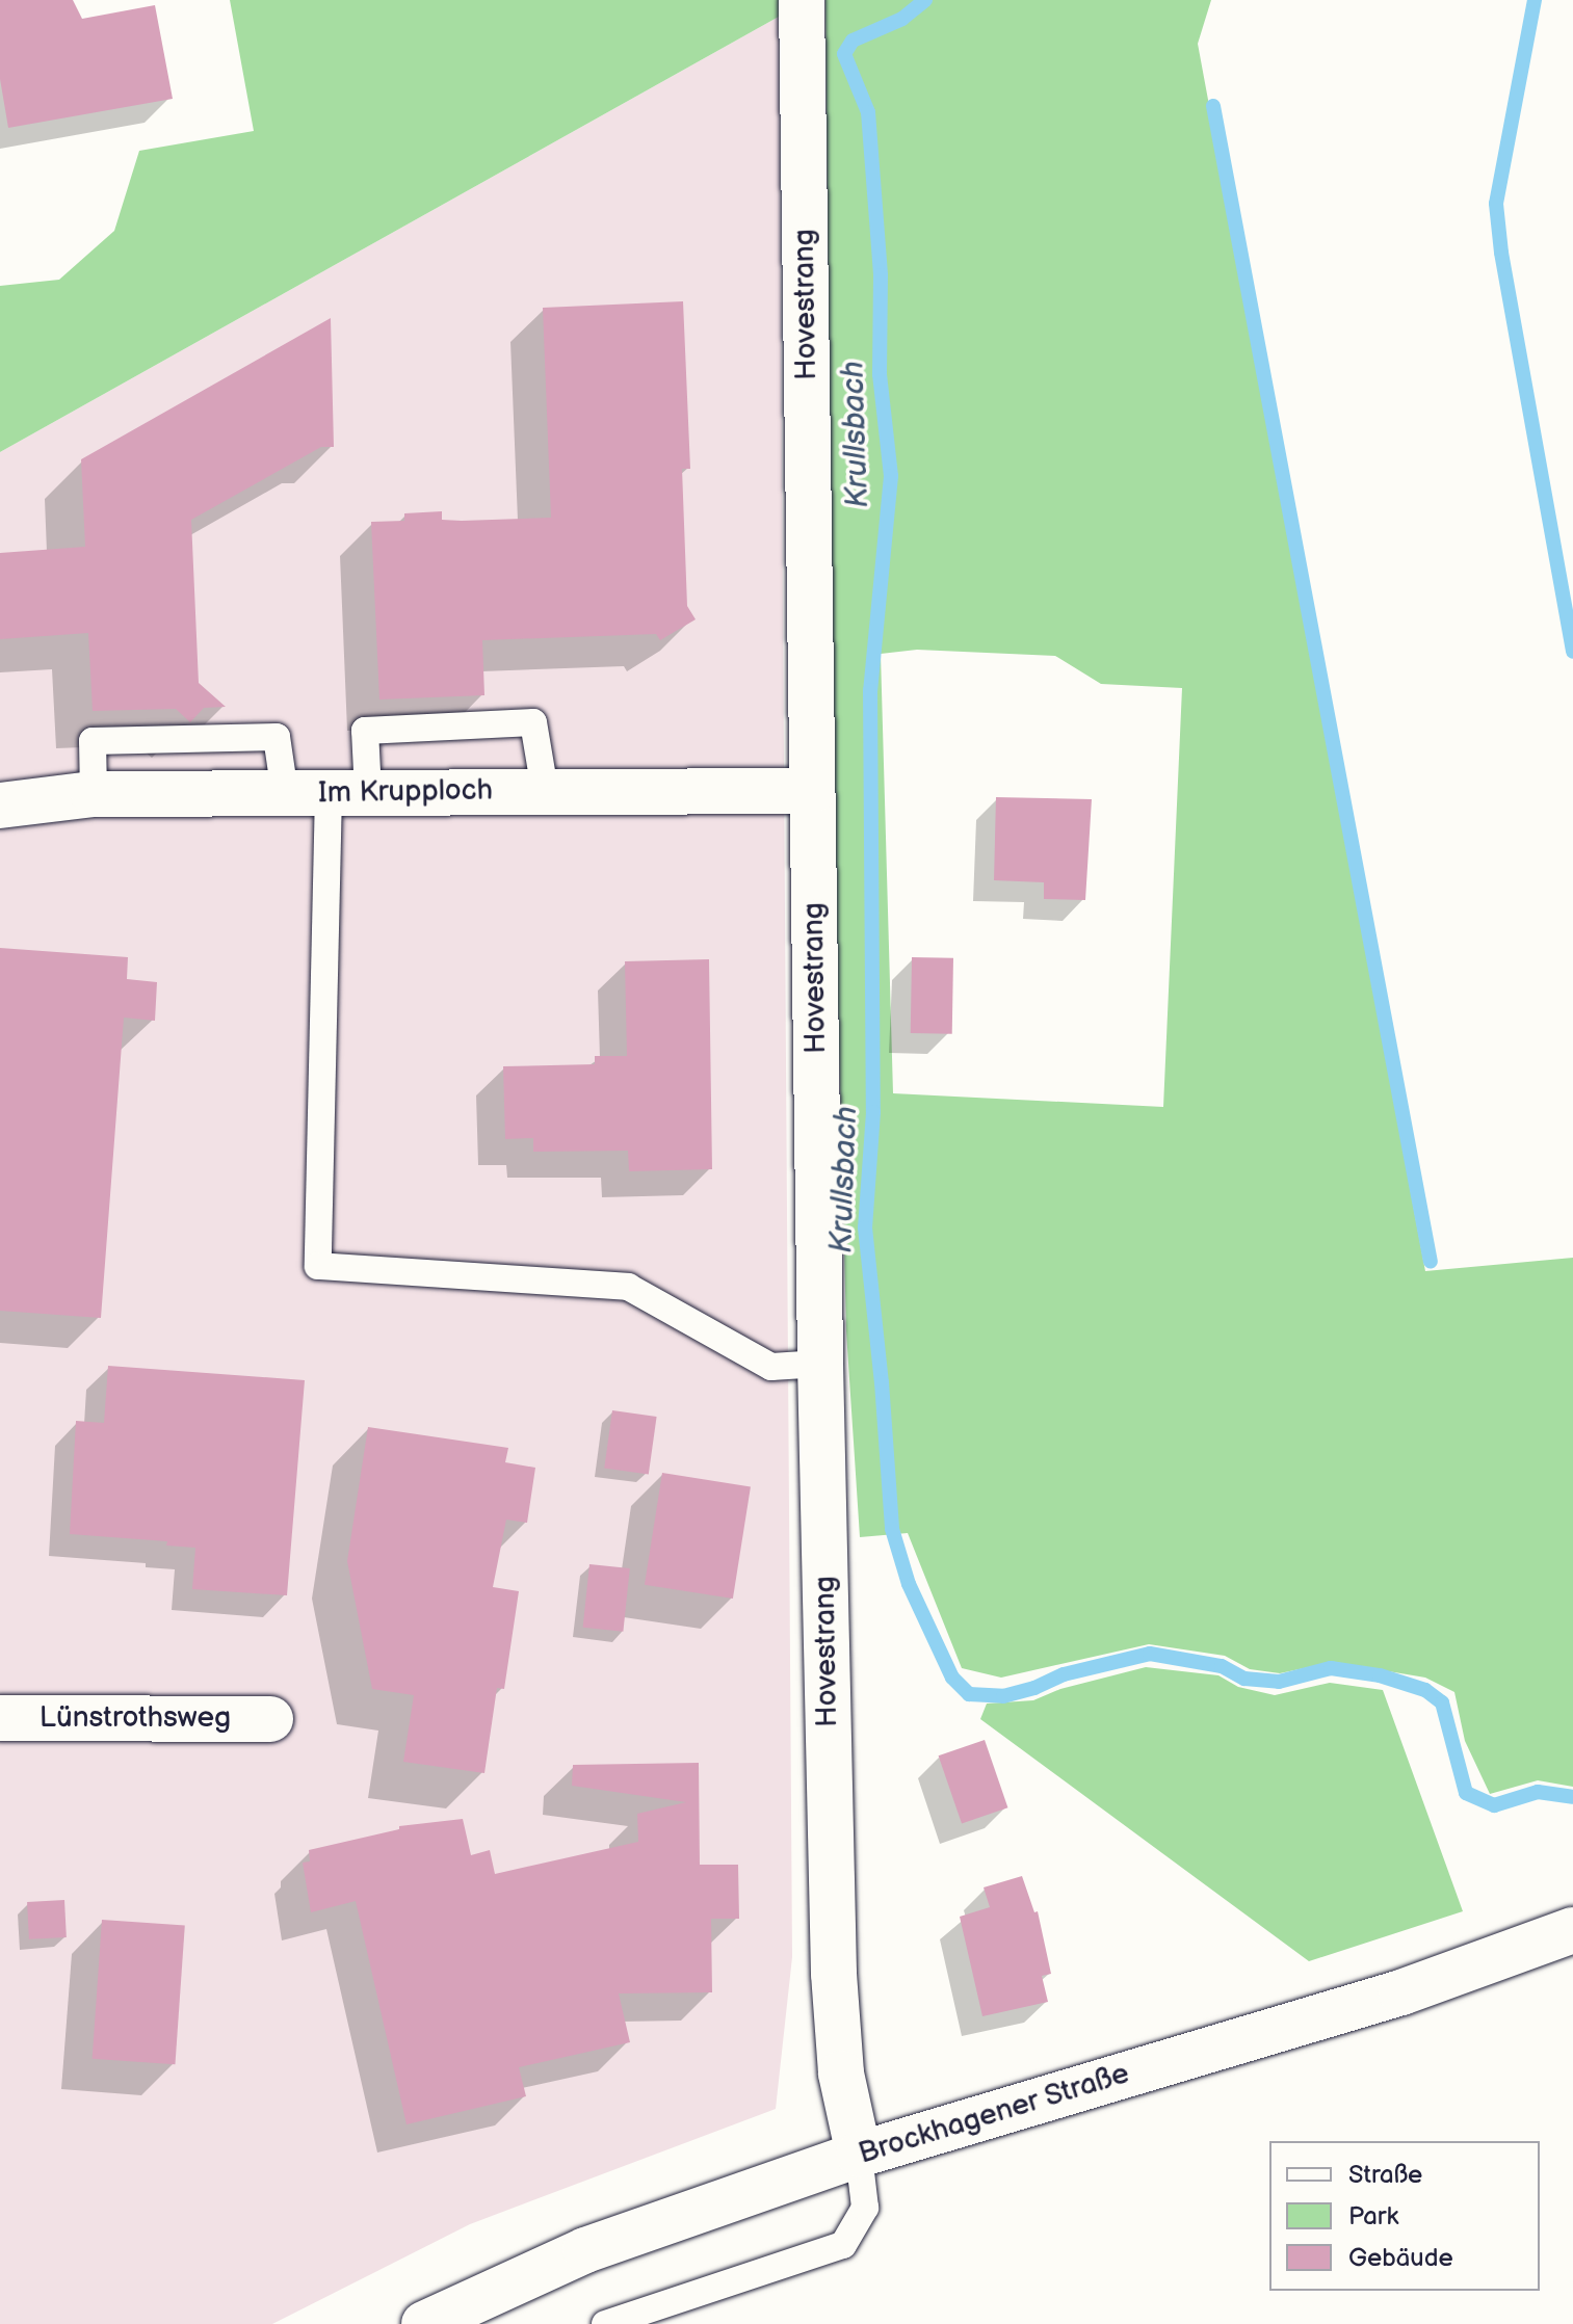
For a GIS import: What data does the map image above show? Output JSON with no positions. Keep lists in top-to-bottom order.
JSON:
{
  "streets": {
    "street": [
      "Hovestrang",
      "Im Krupploch",
      "Lünstrothsweg",
      "Brockhagener Straße"
    ]
  },
  "crossings": [
    ["Hovestrang", "Im Krupploch"],
    ["Hovestrang", "Brockhagener Straße"]
  ],
  "water": ["Krullsbach"],
  "legend": ["Straße", "Park", "Gebäude"]
}
